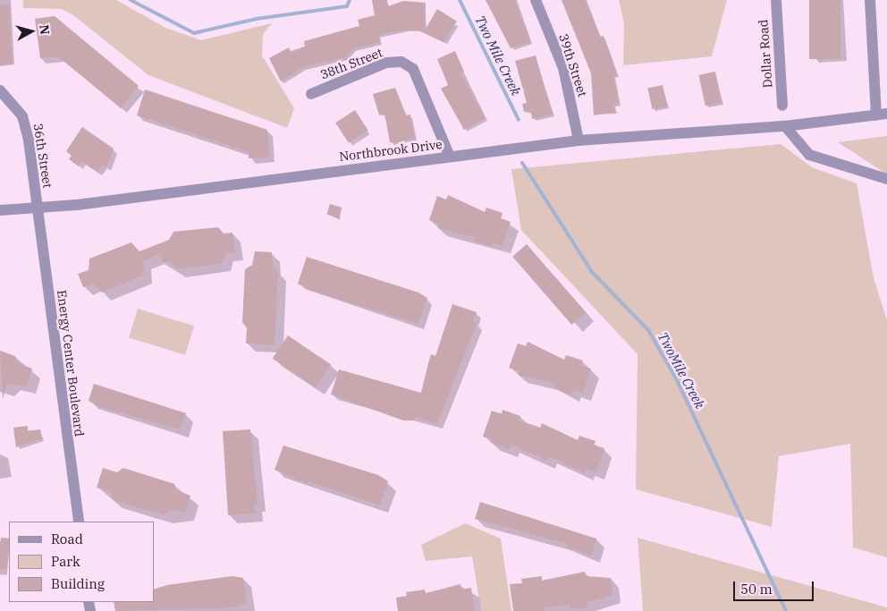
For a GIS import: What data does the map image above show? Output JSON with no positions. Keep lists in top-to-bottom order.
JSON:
{
  "streets": {
    "street": [
      "Dollar Road",
      "38th Street",
      "39th Street",
      "Northbrook Drive",
      "36th Street",
      "Energy Center Boulevard"
    ]
  },
  "crossings": [
    ["38th Street", "Northbrook Drive"],
    ["39th Street", "Northbrook Drive"],
    ["Northbrook Drive", "36th Street"],
    ["Northbrook Drive", "Energy Center Boulevard"],
    ["36th Street", "Energy Center Boulevard"]
  ],
  "water": ["Two Mile Creek", "TwoMile Creek"],
  "legend": ["Road", "Park", "Building"],
  "scale_bar": "50 m",
  "north": "right"
}
